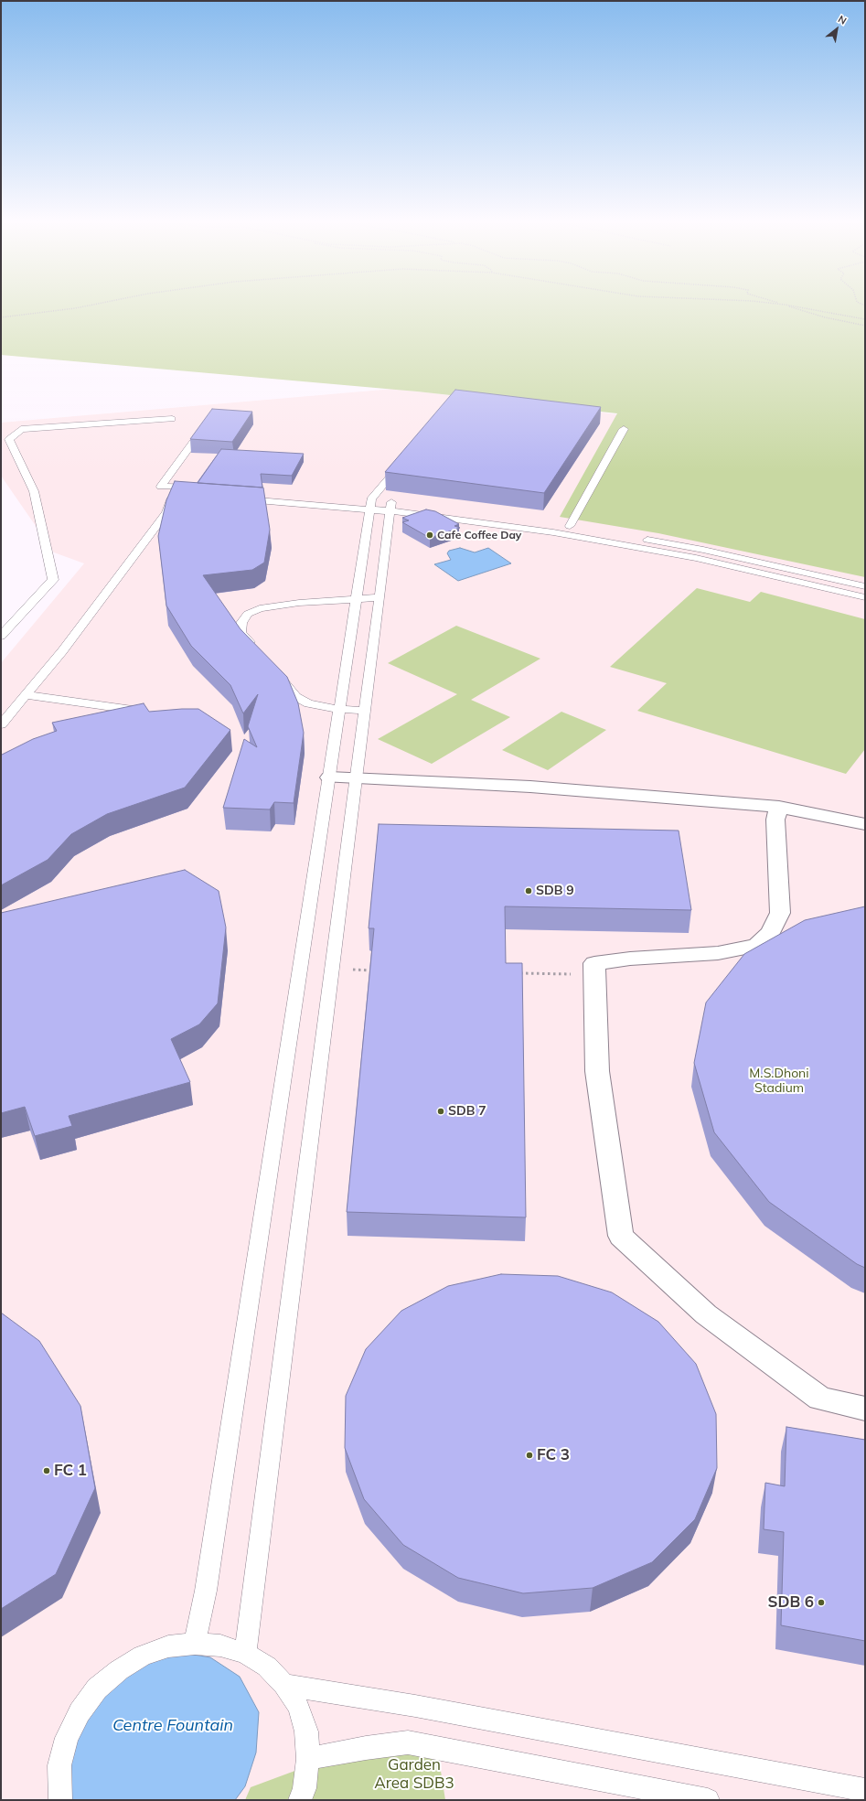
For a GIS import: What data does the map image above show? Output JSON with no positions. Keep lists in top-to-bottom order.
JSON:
{
  "water": ["Centre Fountain"],
  "parks": ["M.S.Dhoni Stadium", "Garden Area SDB3"],
  "places": [
    "Cafe Coffee Day",
    "SDB 9",
    "SDB 7",
    "FC 3",
    "FC 1",
    "SDB 6"
  ],
  "north": "top right"
}
